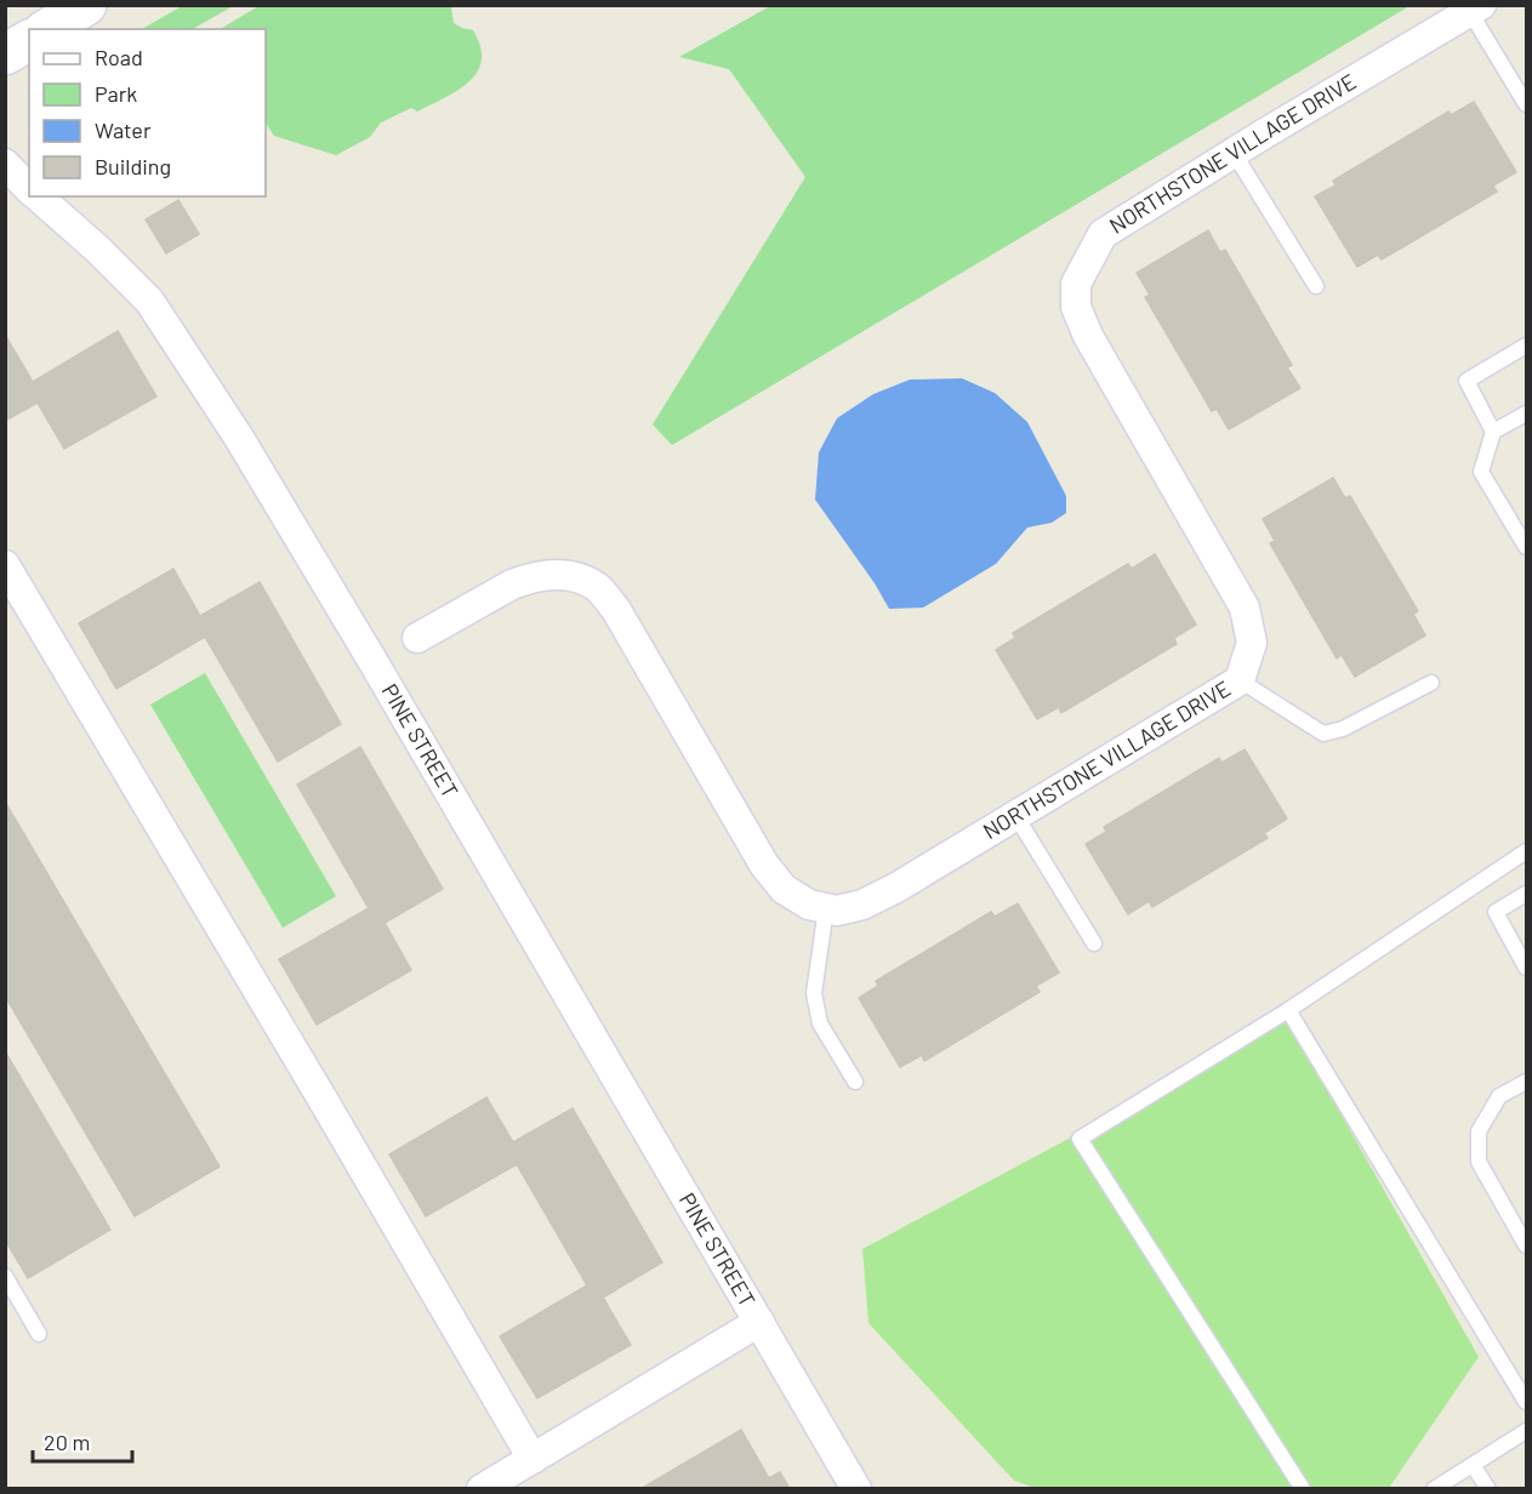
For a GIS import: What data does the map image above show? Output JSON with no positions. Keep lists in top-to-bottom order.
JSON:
{
  "streets": {
    "street": ["NORTHSTONE VILLAGE DRIVE", "PINE STREET"]
  },
  "legend": [
    "Road",
    "Park",
    "Water",
    "Building"
  ],
  "scale_bar": "20 m"
}
